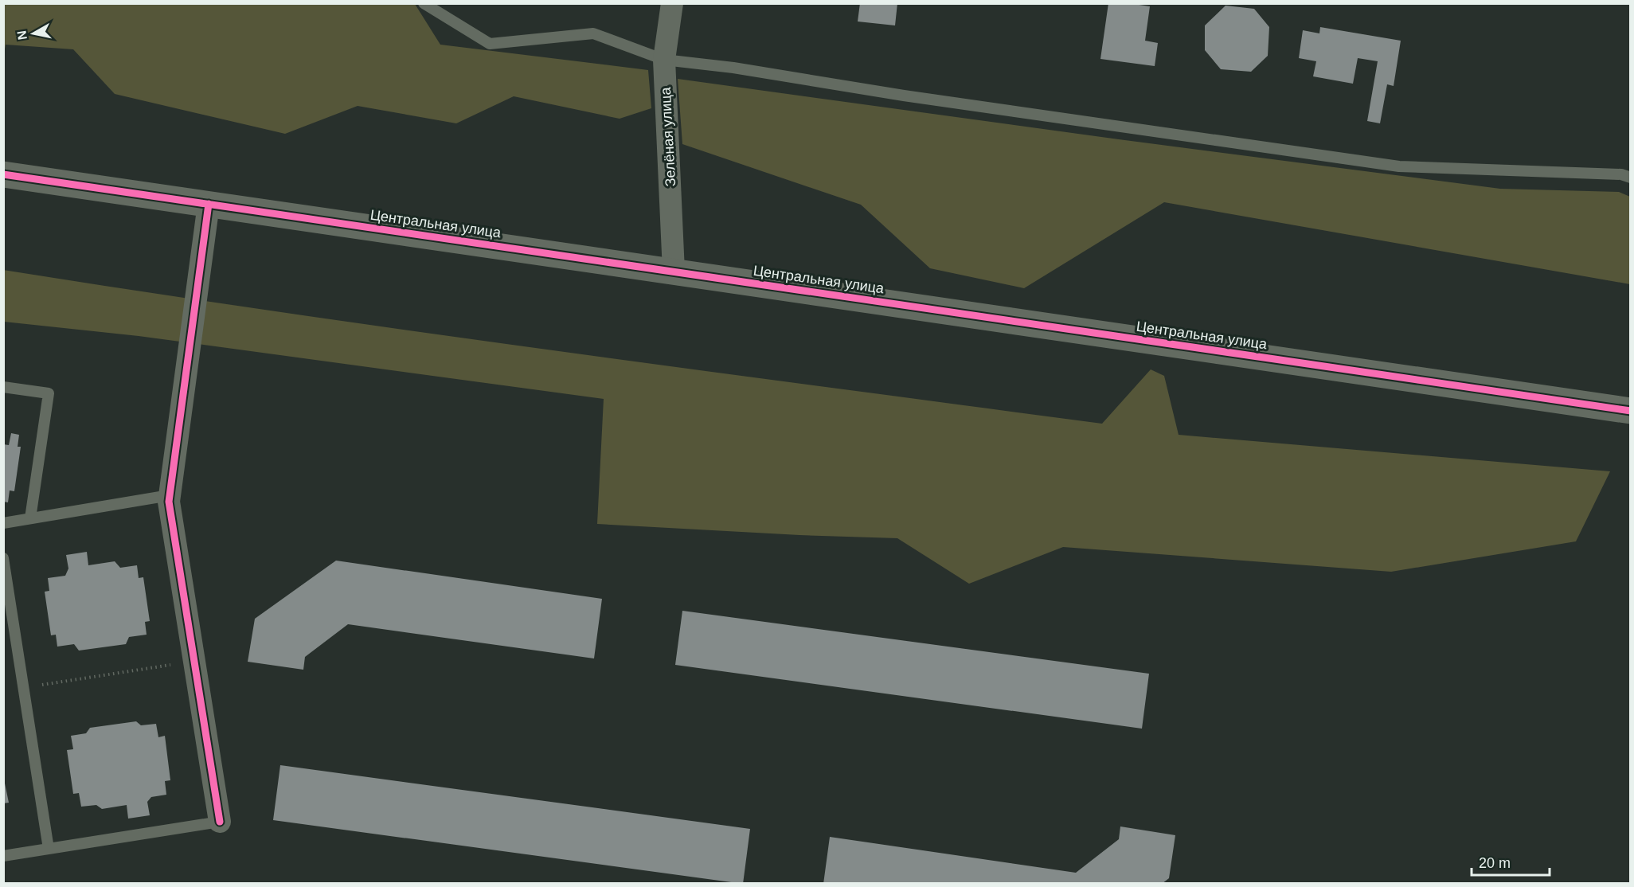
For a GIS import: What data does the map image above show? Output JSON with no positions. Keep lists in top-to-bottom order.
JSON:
{
  "streets": {
    "street": ["Зелёная улица", "Центральная улица"]
  },
  "crossings": [
    ["Зелёная улица", "Центральная улица"]
  ],
  "scale_bar": "20 m",
  "north": "left"
}
